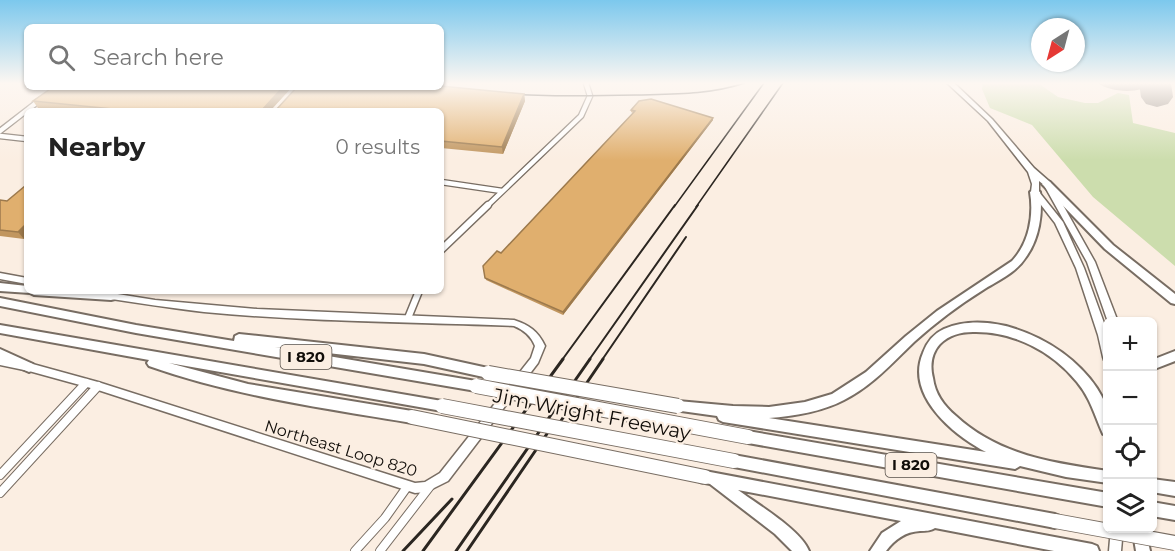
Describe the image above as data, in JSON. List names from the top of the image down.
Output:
{
  "streets": {
    "highway": ["I 820", "Jim Wright Freeway"],
    "street": ["Northeast Loop 820"]
  },
  "north": "bottom left",
  "page": {
    "search": "Search here",
    "heading": ["Nearby", "0 results"],
    "map_buttons": ["+", "−"]
  }
}
